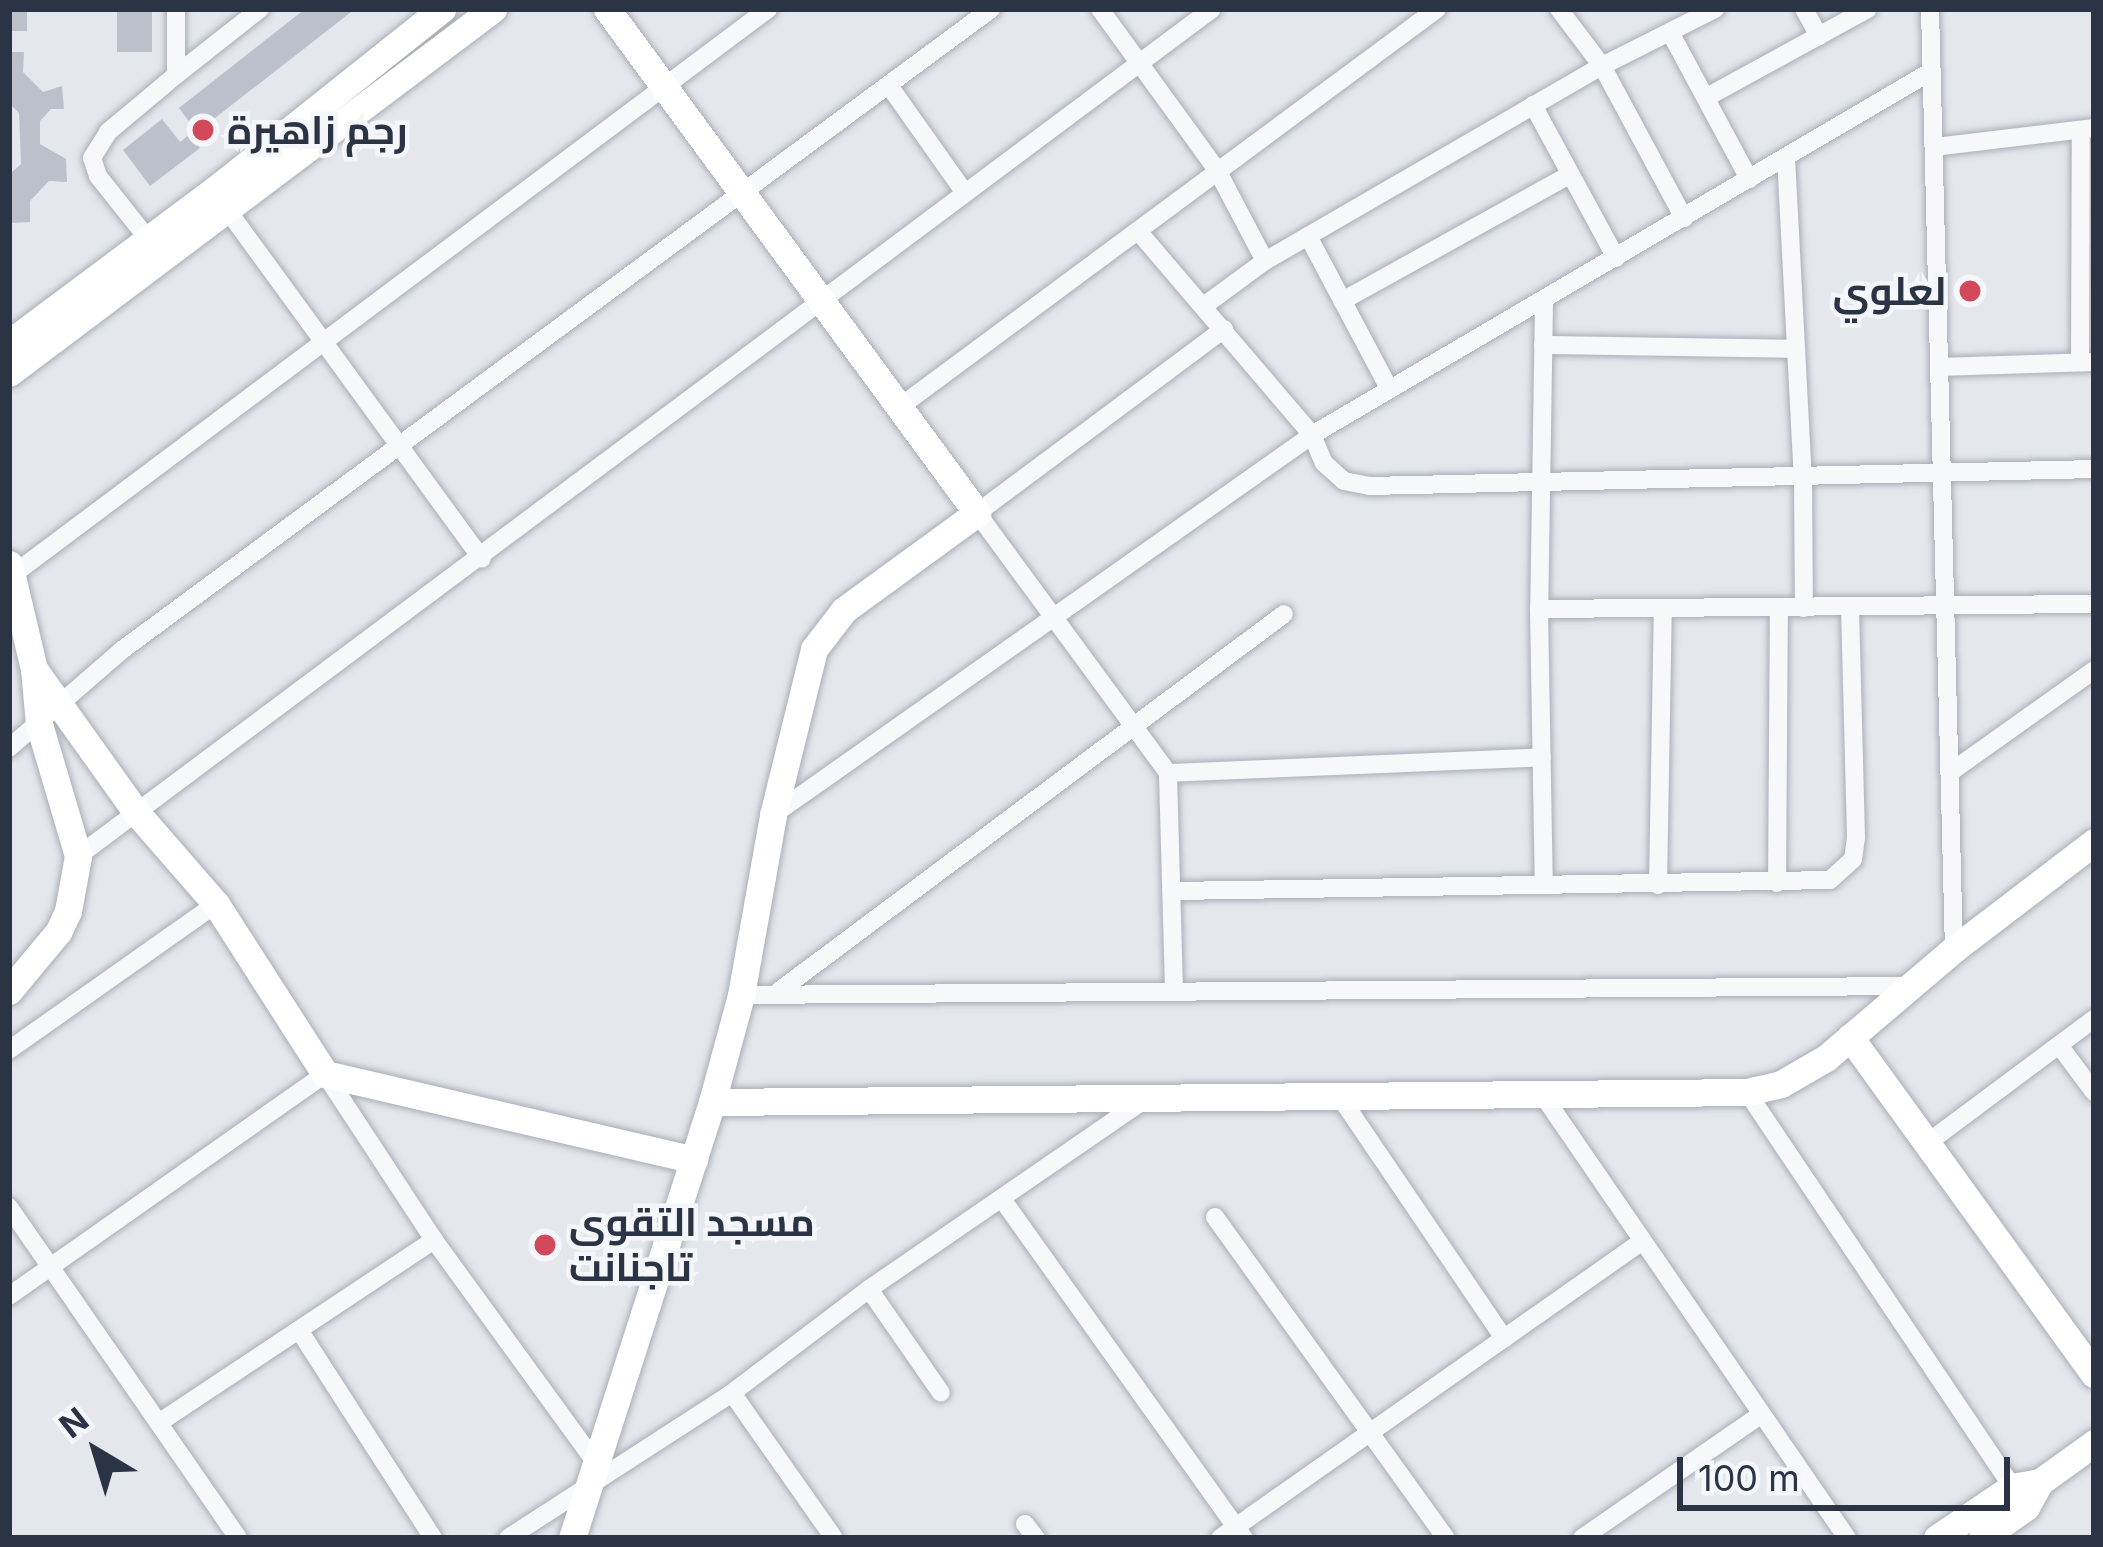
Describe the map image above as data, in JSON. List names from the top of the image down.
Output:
{
  "places": ["رجم زاهيرة", "لعلوي", "مسجد التقوى تاجنانت"],
  "scale_bar": "100 m",
  "north": "top left"
}
